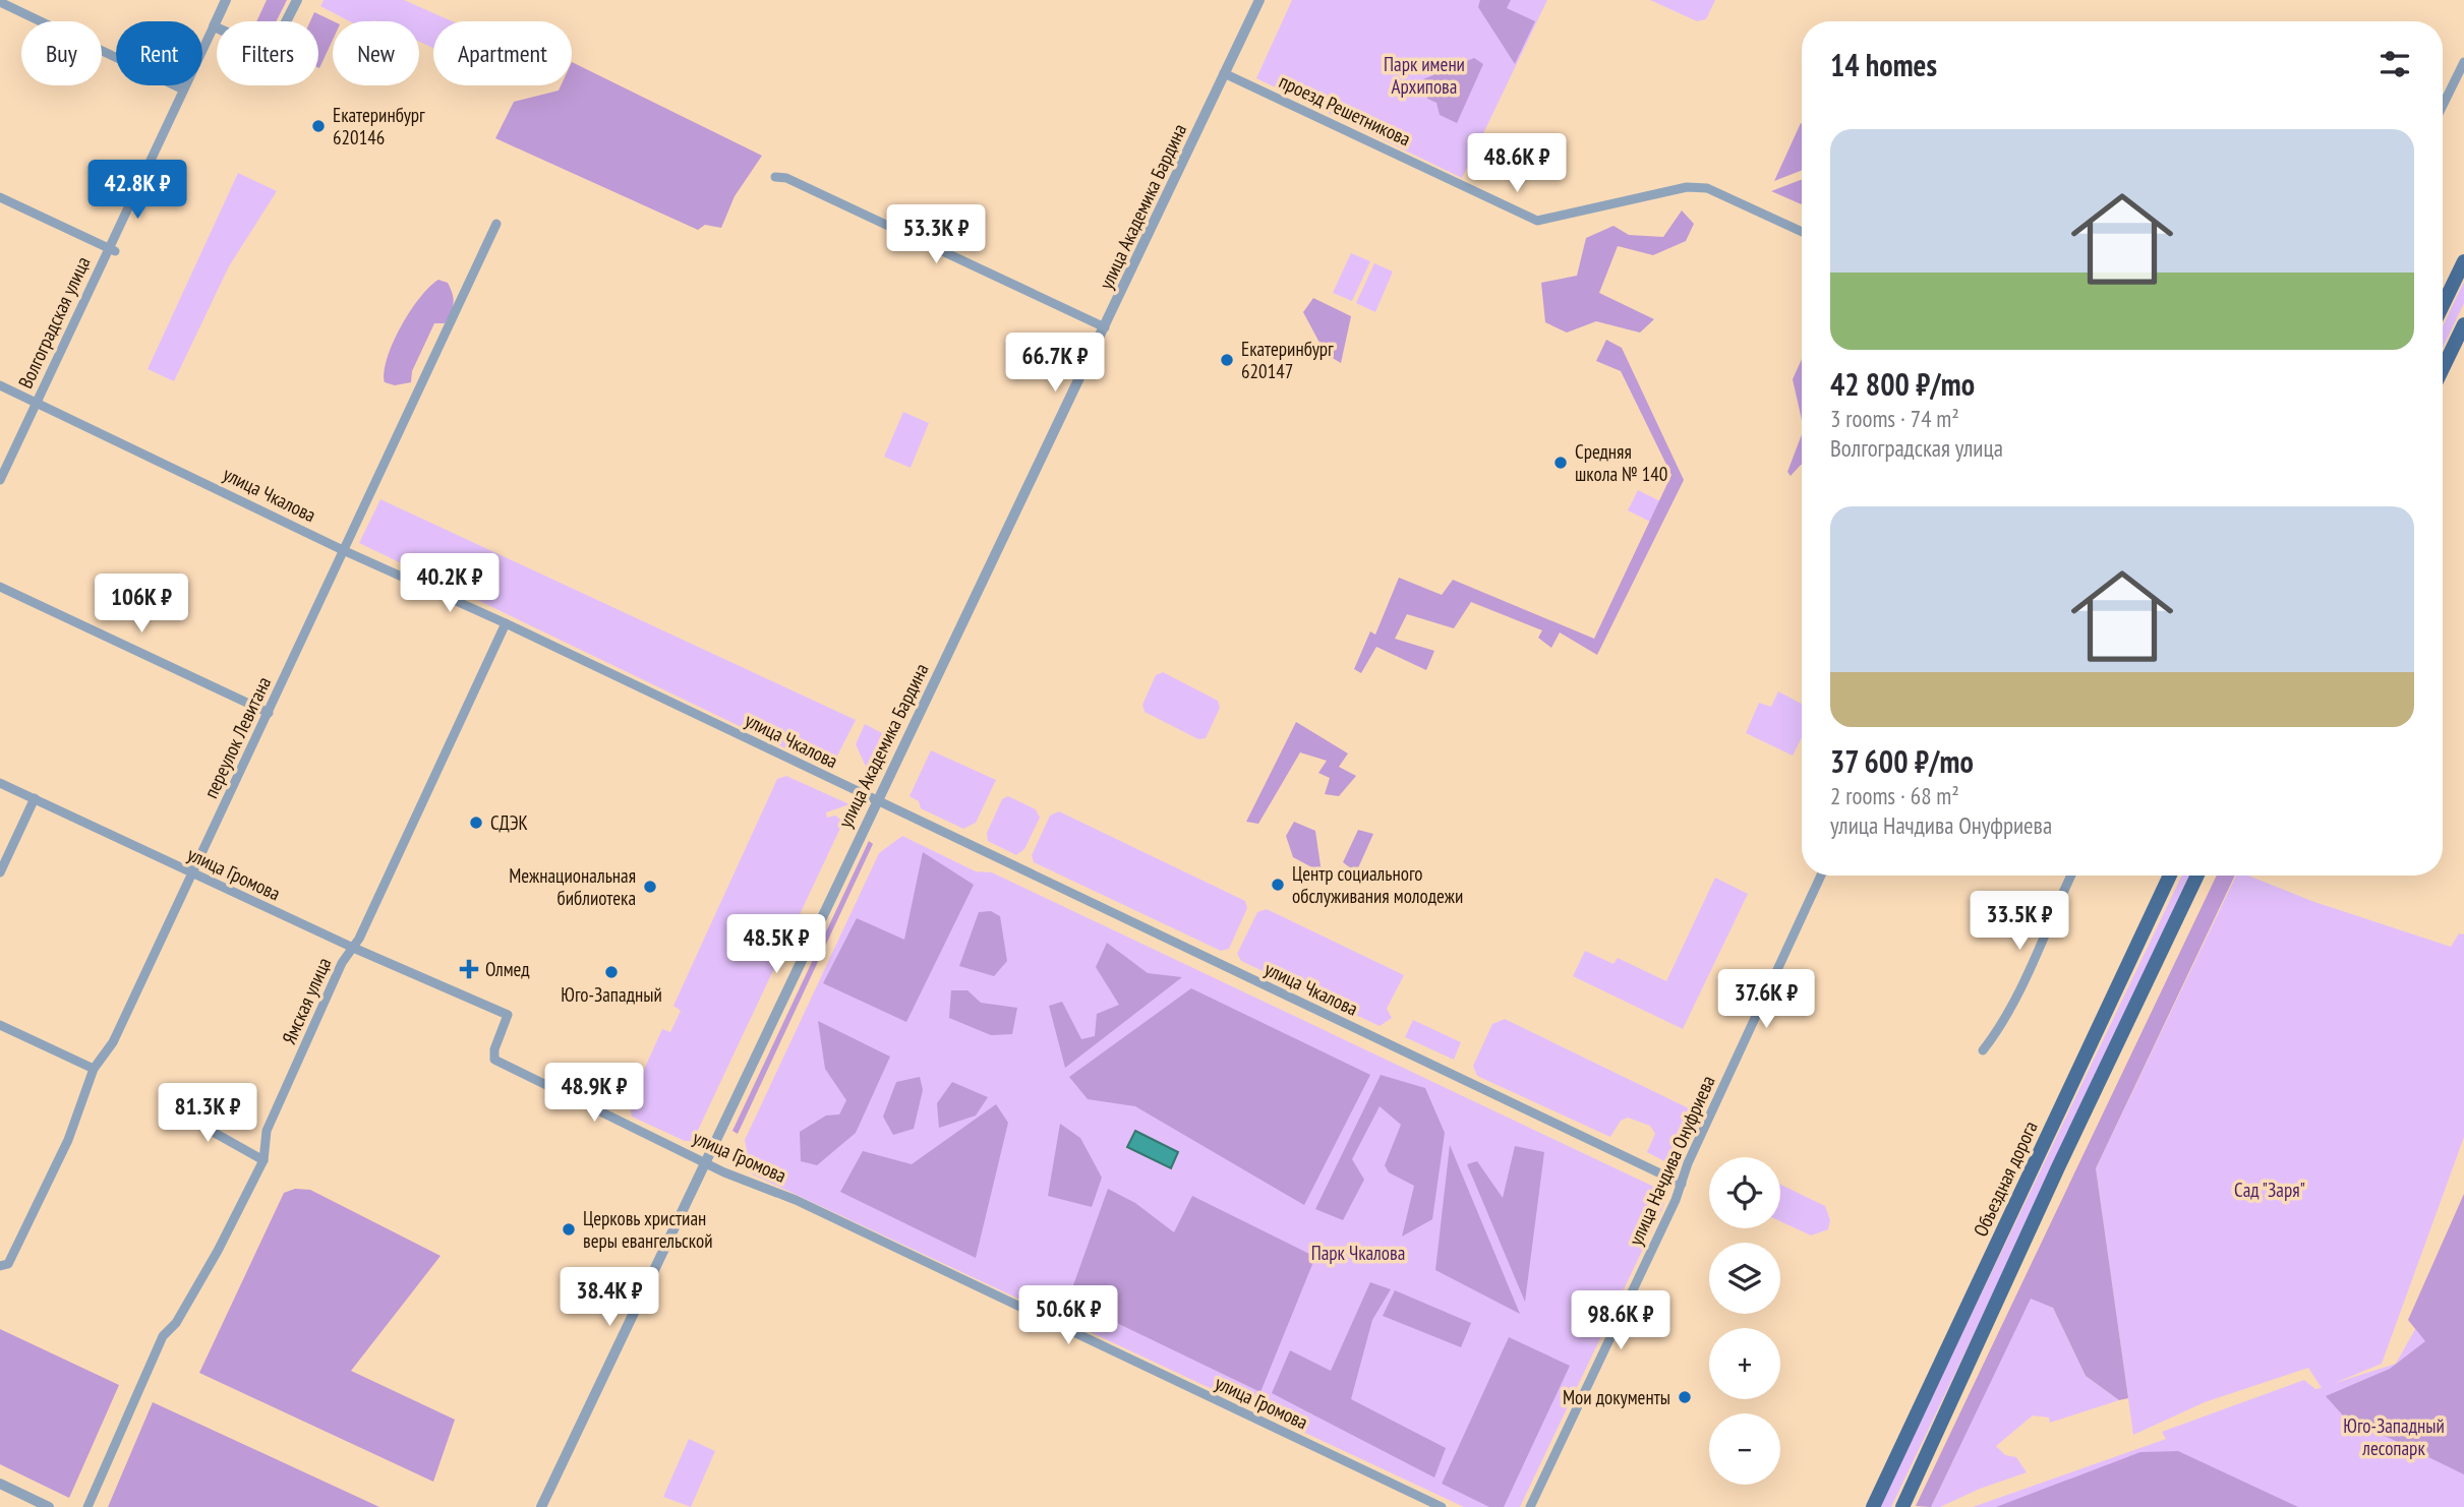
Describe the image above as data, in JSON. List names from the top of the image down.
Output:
{
  "streets": {
    "main road": ["Объездная дорога"],
    "street": [
      "проезд Решетникова",
      "улица Академика Бардина",
      "Волгоградская улица",
      "улица Чкалова",
      "переулок Левитана",
      "улица Громова",
      "Ямская улица",
      "улица Начдива Онуфриева"
    ]
  },
  "crossings": [
    ["проезд Решетникова", "улица Академика Бардина"],
    ["улица Академика Бардина", "улица Чкалова"],
    ["улица Академика Бардина", "улица Громова"],
    ["Волгоградская улица", "улица Чкалова"],
    ["улица Чкалова", "переулок Левитана"],
    ["улица Чкалова", "Ямская улица"],
    ["улица Чкалова", "улица Начдива Онуфриева"],
    ["переулок Левитана", "улица Громова"],
    ["улица Громова", "Ямская улица"]
  ],
  "parks": [
    "Парк имени Архипова",
    "Сад \"Заря\"",
    "Парк Чкалова",
    "Юго-Западный лесопарк"
  ],
  "places": {
    "other": [
      "Екатеринбург 620146",
      "Екатеринбург 620147",
      "Средняя школа № 140",
      "СДЭК",
      "Центр социального обслуживания молодежи",
      "Межнациональная библиотека",
      "Юго-Западный",
      "Церковь христиан веры евангельской",
      "Мои документы"
    ],
    "health": ["Олмед"]
  },
  "page": {
    "chip": [
      "Buy",
      "Rent",
      "Filters",
      "New",
      "Apartment"
    ],
    "heading": "14 homes",
    "list": [
      {
        "name": "42 800 ₽/mo",
        "note": "3 rooms · 74 m² · Волгоградская улица"
      },
      {
        "name": "37 600 ₽/mo",
        "note": "2 rooms · 68 m² · улица Начдива Онуфриева"
      }
    ],
    "price": [
      "48.6K ₽",
      "42.8K ₽",
      "53.3K ₽",
      "66.7K ₽",
      "40.2K ₽",
      "106K ₽",
      "33.5K ₽",
      "48.5K ₽",
      "37.6K ₽",
      "48.9K ₽",
      "81.3K ₽",
      "38.4K ₽",
      "50.6K ₽",
      "98.6K ₽"
    ],
    "map_buttons": ["+", "−"]
  }
}
